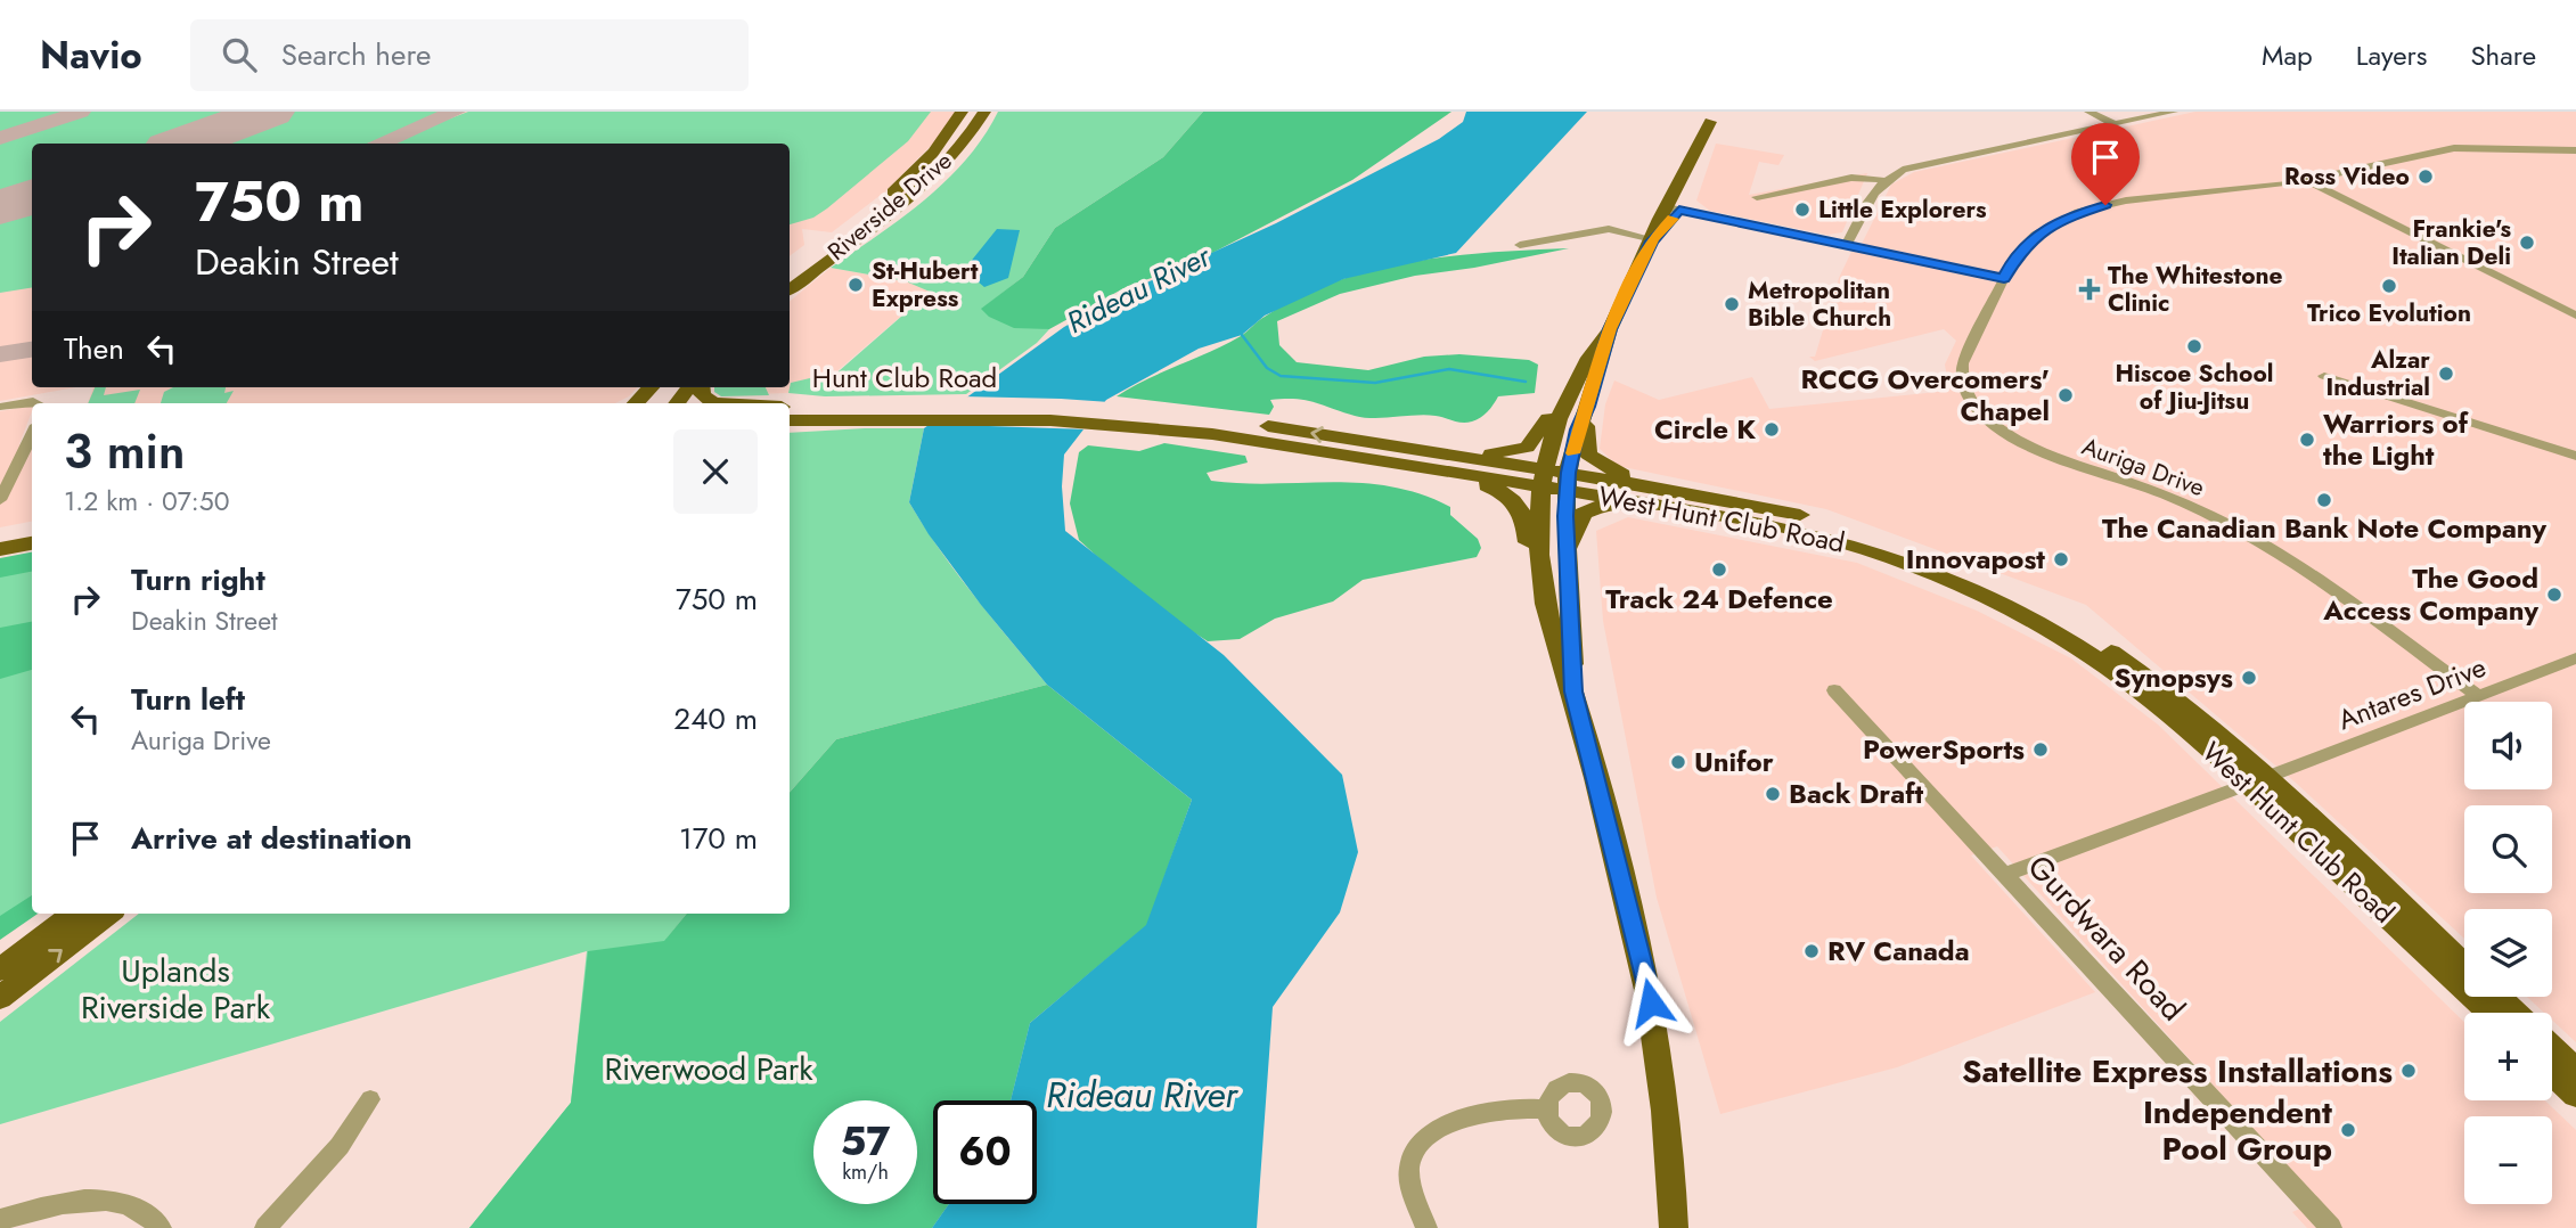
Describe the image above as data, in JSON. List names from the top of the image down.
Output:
{
  "streets": {
    "main road": ["Riverside Drive", "Hunt Club Road", "West Hunt Club Road"],
    "street": ["Auriga Drive", "Antares Drive", "Gurdwara Road"]
  },
  "crossings": [
    ["Hunt Club Road", "West Hunt Club Road"],
    ["Auriga Drive", "Antares Drive"],
    ["West Hunt Club Road", "Antares Drive"],
    ["Antares Drive", "Gurdwara Road"]
  ],
  "water": ["Rideau River"],
  "parks": ["Uplands Riverside Park", "Riverwood Park"],
  "places": {
    "other": [
      "Ross Video",
      "Little Explorers",
      "Frankie's Italian Deli",
      "St-Hubert Express",
      "Trico Evolution",
      "Metropolitan Bible Church",
      "Hiscoe School of Jiu-Jitsu",
      "Alzar Industrial",
      "RCCG Overcomers' Chapel",
      "Circle K",
      "Warriors of the Light",
      "The Canadian Bank Note Company",
      "Innovapost",
      "Track 24 Defence",
      "The Good Access Company",
      "Synopsys",
      "PowerSports",
      "Unifor",
      "Back Draft",
      "RV Canada",
      "Satellite Express Installations",
      "Independent Pool Group"
    ],
    "health": ["The Whitestone Clinic"]
  },
  "page": {
    "header": "Navio",
    "search": "Search here",
    "nav": ["Map", "Layers", "Share"],
    "turn": ["750 m", "Deakin Street"],
    "then": "Then",
    "heading": ["3 min", "1.2 km · 07:50"],
    "list": [
      {
        "name": "Turn right",
        "note": "Deakin Street",
        "value": "750 m"
      },
      {
        "name": "Turn left",
        "note": "Auriga Drive",
        "value": "240 m"
      },
      {
        "name": "Arrive at destination",
        "value": "170 m"
      }
    ],
    "map_buttons": ["+", "−"],
    "speed": "57 km/h",
    "limit": "60"
  }
}
